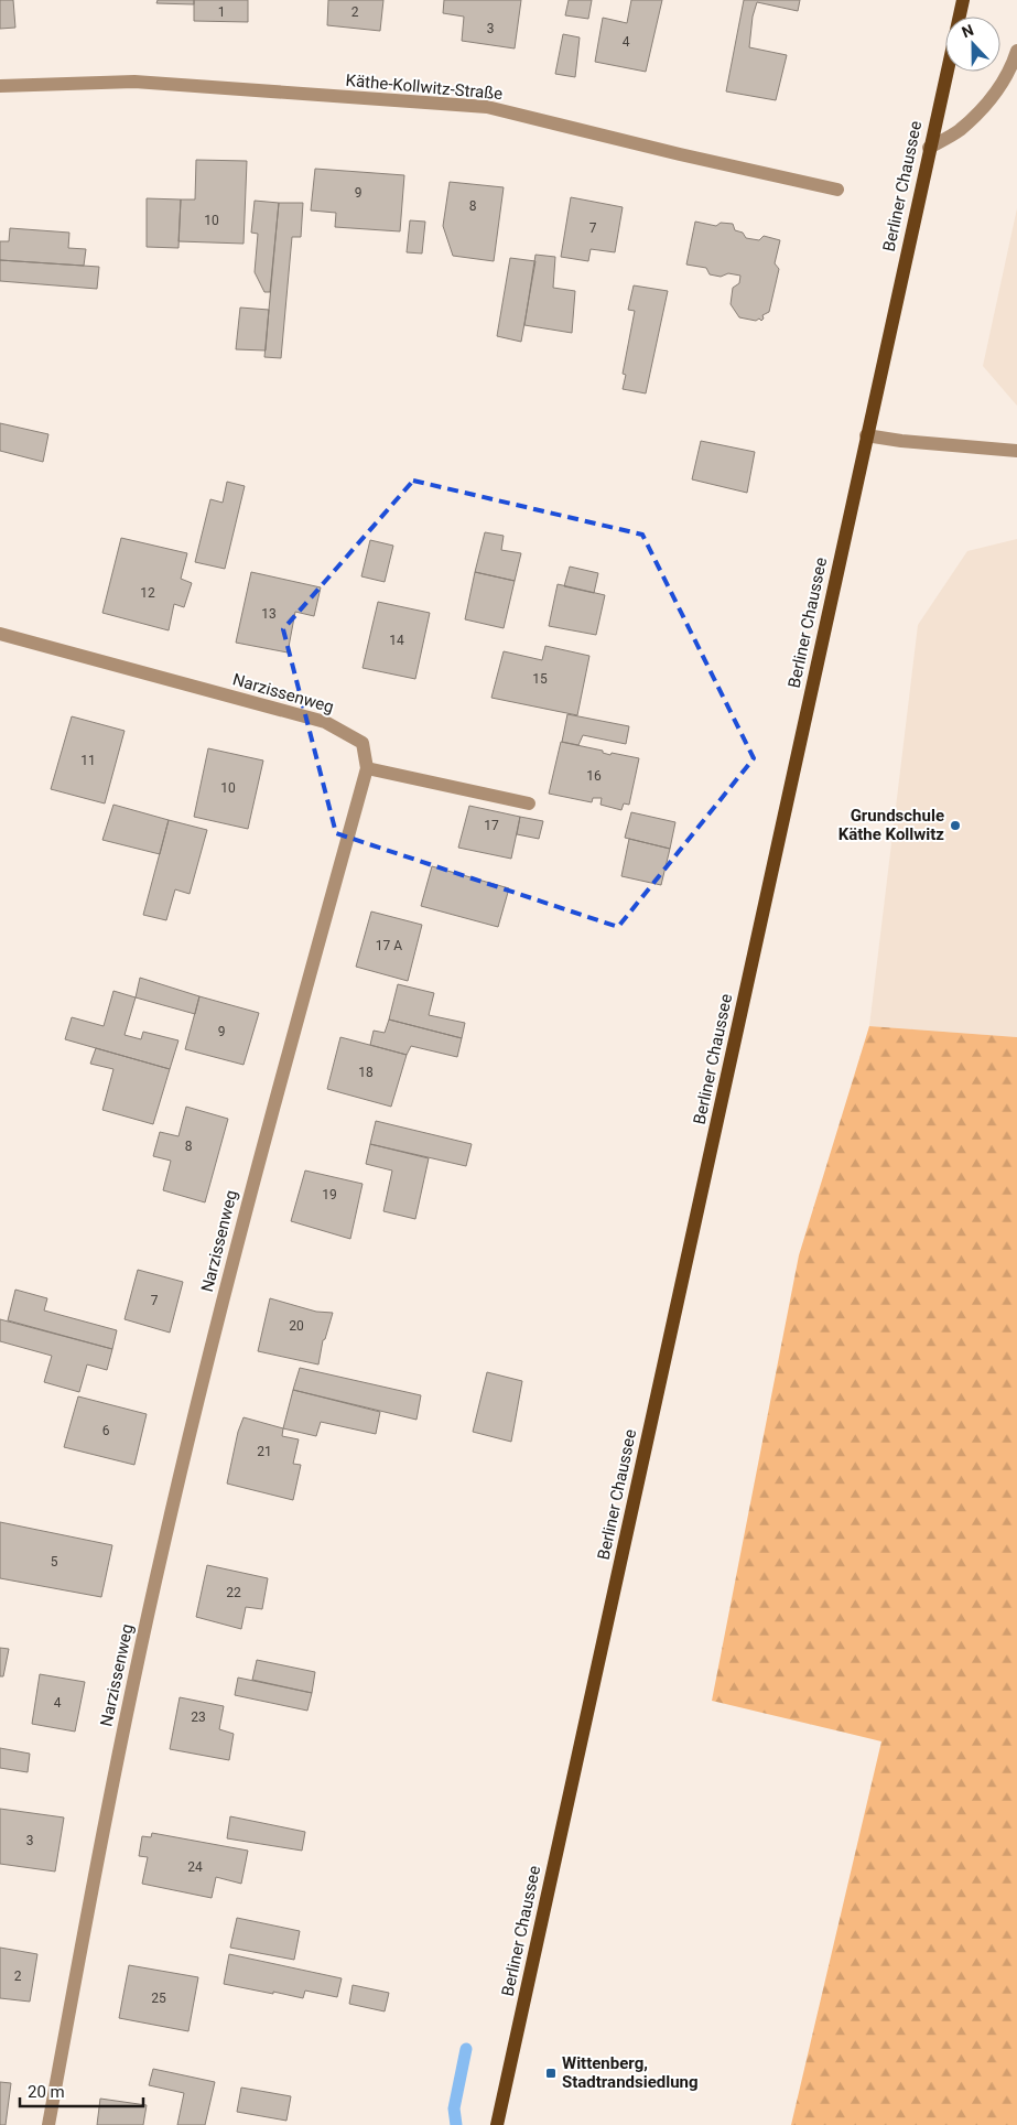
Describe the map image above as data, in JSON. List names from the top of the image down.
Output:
{
  "streets": {
    "main road": ["Berliner Chaussee"],
    "street": ["Käthe-Kollwitz-Straße", "Narzissenweg"]
  },
  "places": {
    "other": ["Grundschule Käthe Kollwitz"],
    "transit": ["Wittenberg, Stadtrandsiedlung"]
  },
  "house_numbers": [
    "1",
    "2",
    "3",
    "4",
    "9",
    "8",
    "10",
    "7",
    "12",
    "13",
    "14",
    "15",
    "11",
    "16",
    "10",
    "17",
    "17 A",
    "9",
    "18",
    "8",
    "19",
    "7",
    "20",
    "6",
    "21",
    "5",
    "22",
    "4",
    "23",
    "3",
    "24",
    "2",
    "25"
  ],
  "scale_bar": "20 m",
  "north": "top"
}
